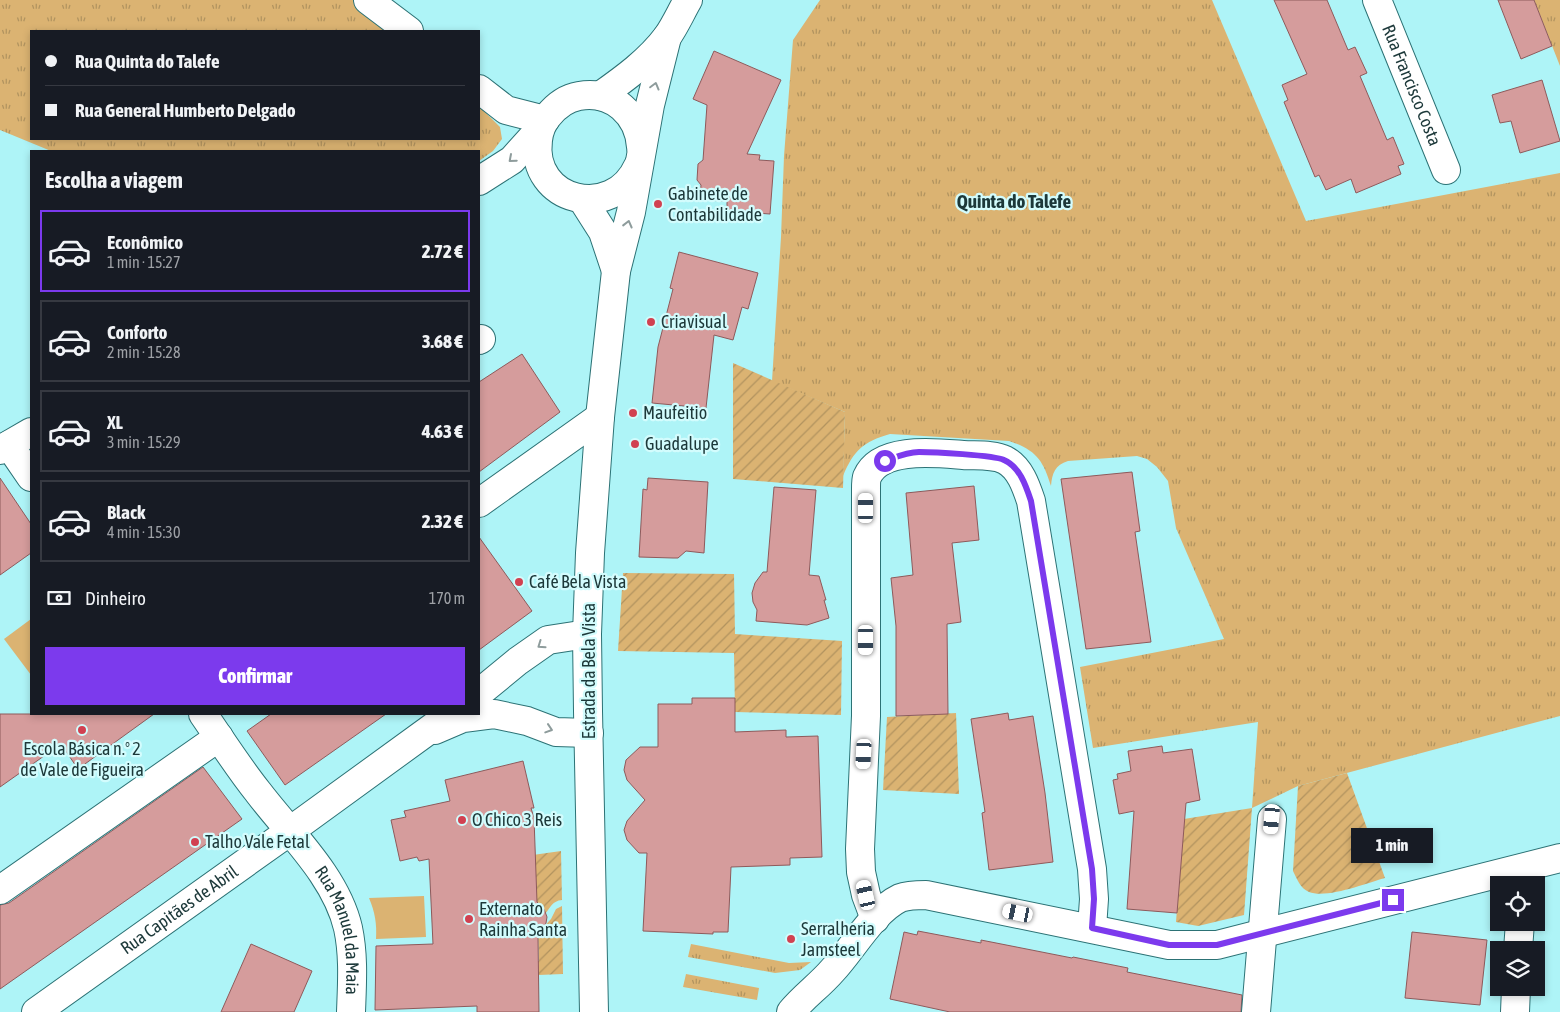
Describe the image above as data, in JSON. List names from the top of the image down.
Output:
{
  "streets": {
    "street": [
      "Rua Francisco Costa",
      "Estrada da Bela Vista",
      "Rua Capitães de Abril",
      "Rua Manuel da Maia"
    ]
  },
  "crossings": [
    ["Estrada da Bela Vista", "Rua Capitães de Abril"],
    ["Rua Capitães de Abril", "Rua Manuel da Maia"]
  ],
  "districts": ["Quinta do Talefe"],
  "places": [
    "Gabinete de Contabilidade",
    "Criavisual",
    "Maufeitio",
    "Guadalupe",
    "Café Bela Vista",
    "Escola Básica n.º 2 de Vale de Figueira",
    "O Chico 3 Reis",
    "Talho Vale Fetal",
    "Externato Rainha Santa",
    "Serralheria Jamsteel"
  ],
  "page": {
    "banner": ["Rua Quinta do Talefe", "Rua General Humberto Delgado"],
    "heading": "Escolha a viagem",
    "list": [
      {
        "name": "Econômico",
        "note": "1 min · 15:27",
        "value": "2.72 €"
      },
      {
        "name": "Conforto",
        "note": "2 min · 15:28",
        "value": "3.68 €"
      },
      {
        "name": "XL",
        "note": "3 min · 15:29",
        "value": "4.63 €"
      },
      {
        "name": "Black",
        "note": "4 min · 15:30",
        "value": "2.32 €"
      }
    ],
    "pay": ["Dinheiro", "170 m"],
    "buttons": "Confirmar",
    "bubble": "1 min"
  }
}
